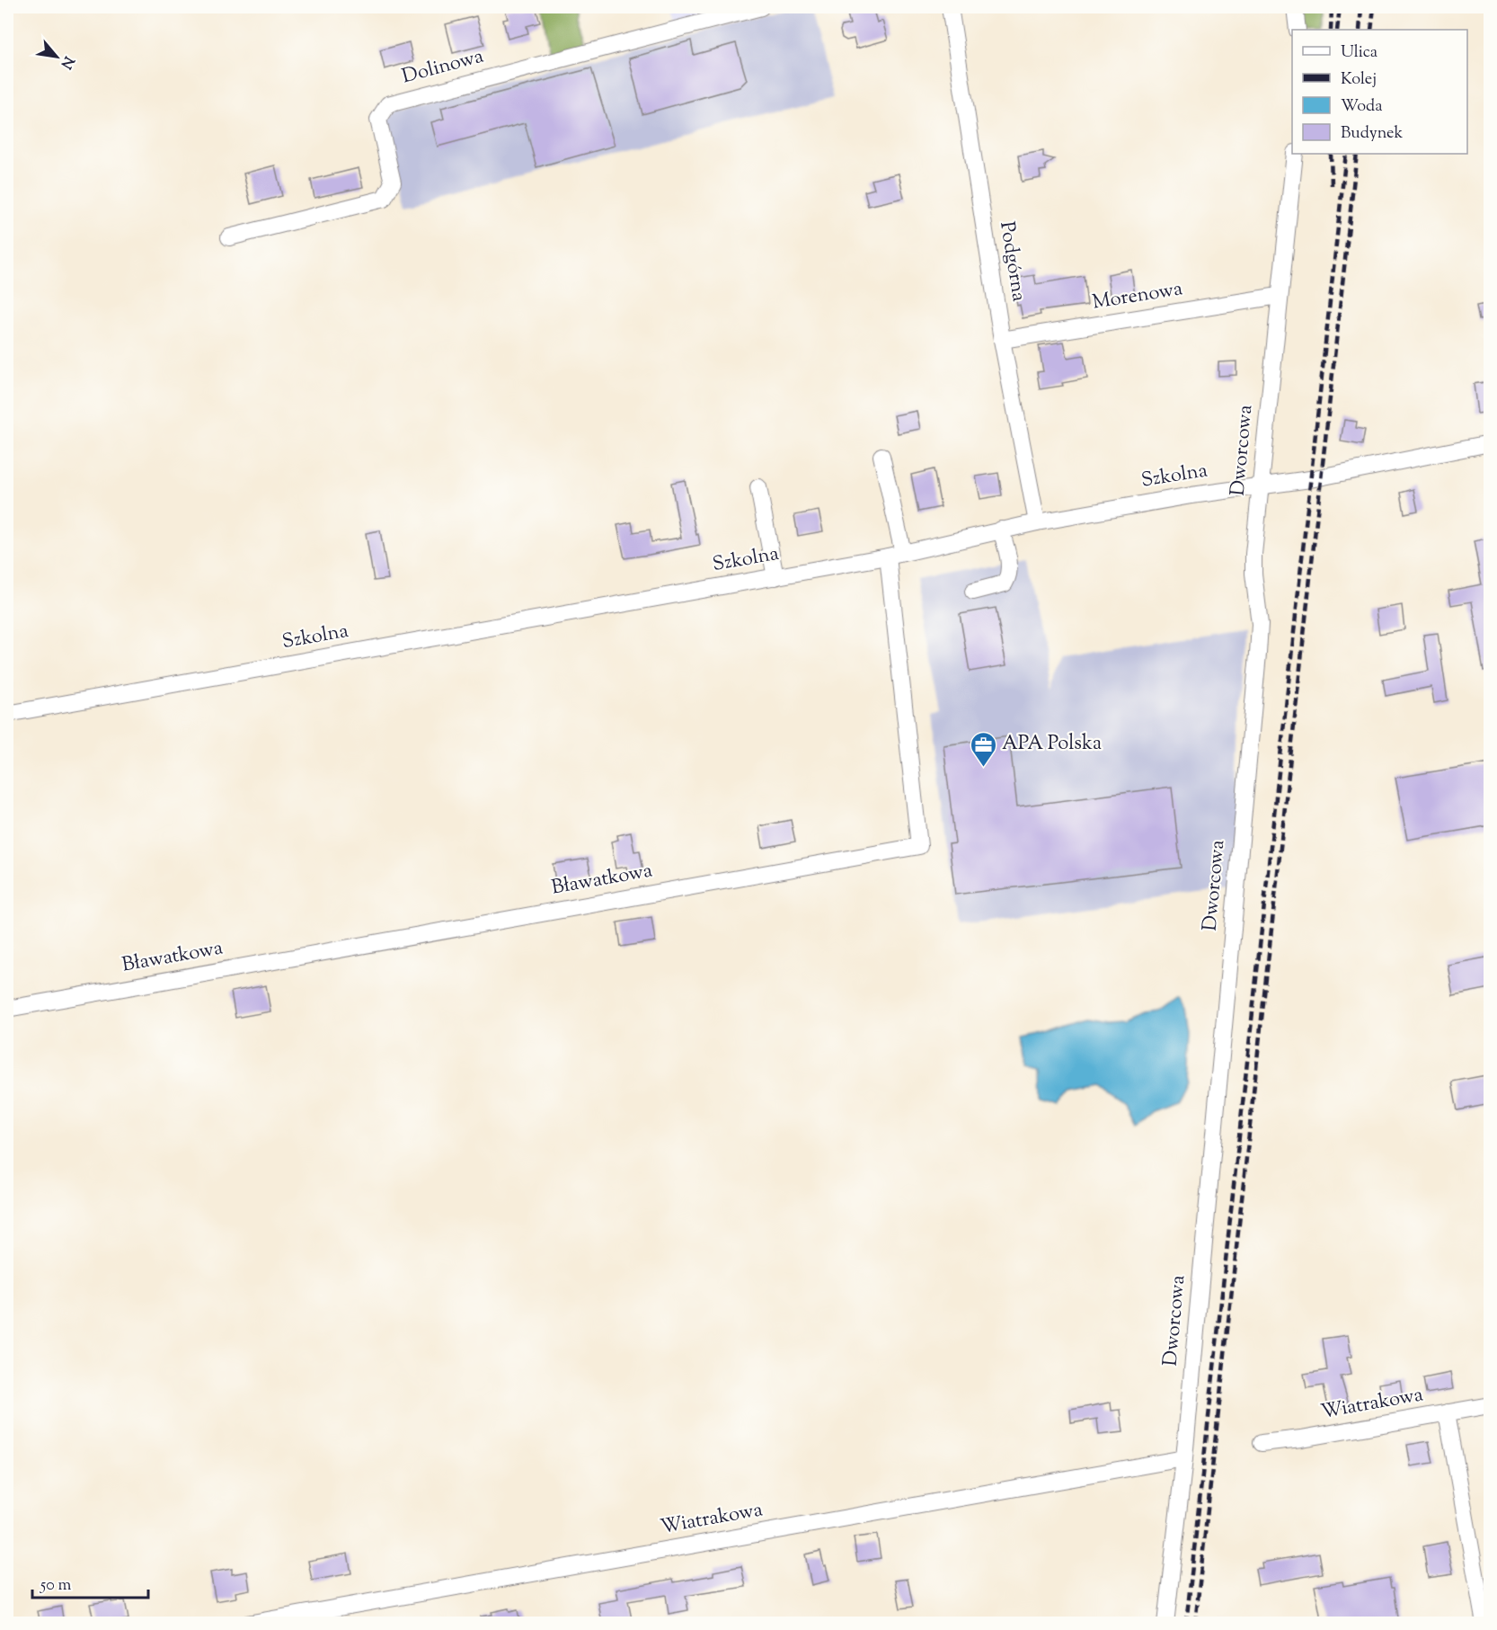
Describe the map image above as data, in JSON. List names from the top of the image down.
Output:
{
  "streets": {
    "street": [
      "Dolinowa",
      "Podgórna",
      "Morenowa",
      "Dworcowa",
      "Szkolna",
      "Bławatkowa",
      "Wiatrakowa"
    ]
  },
  "crossings": [
    ["Podgórna", "Morenowa"],
    ["Podgórna", "Szkolna"],
    ["Morenowa", "Dworcowa"],
    ["Dworcowa", "Szkolna"],
    ["Dworcowa", "Wiatrakowa"],
    ["Szkolna", "Bławatkowa"]
  ],
  "places": {
    "office": ["APA Polska"]
  },
  "legend": [
    "Ulica",
    "Kolej",
    "Woda",
    "Budynek"
  ],
  "scale_bar": "50 m",
  "north": "bottom right"
}
